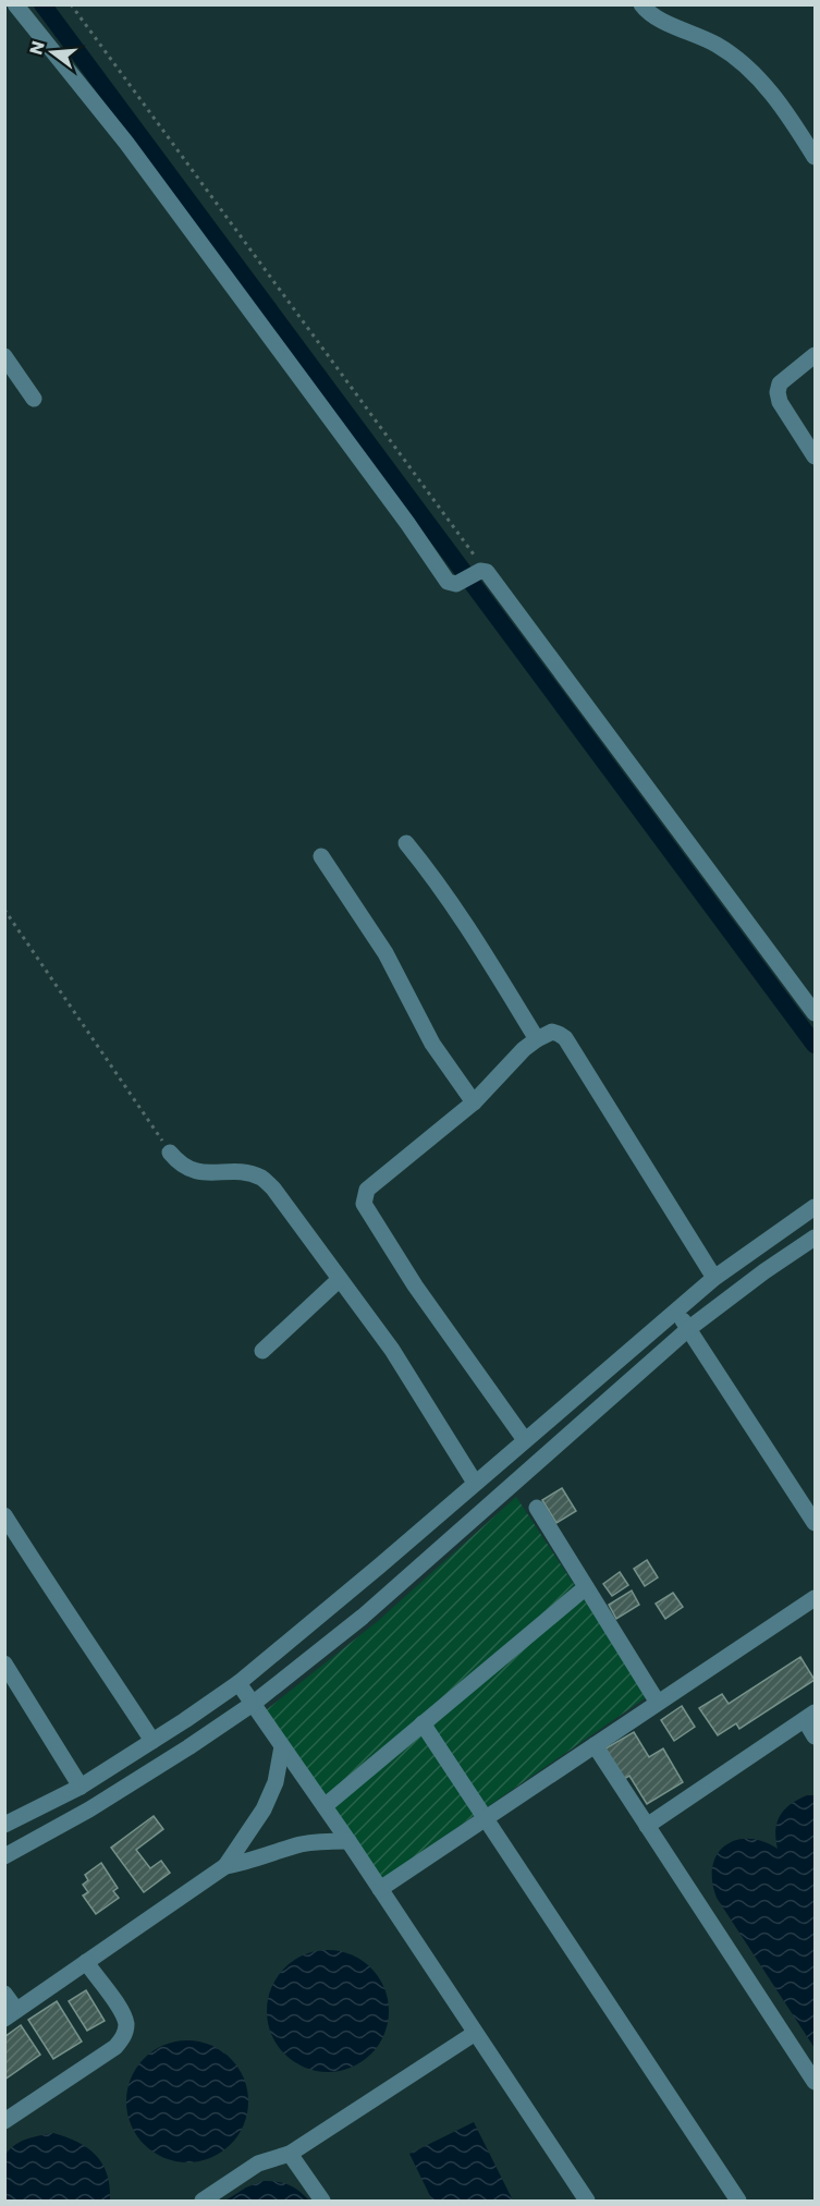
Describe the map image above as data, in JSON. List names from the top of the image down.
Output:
{
  "north": "left"
}
